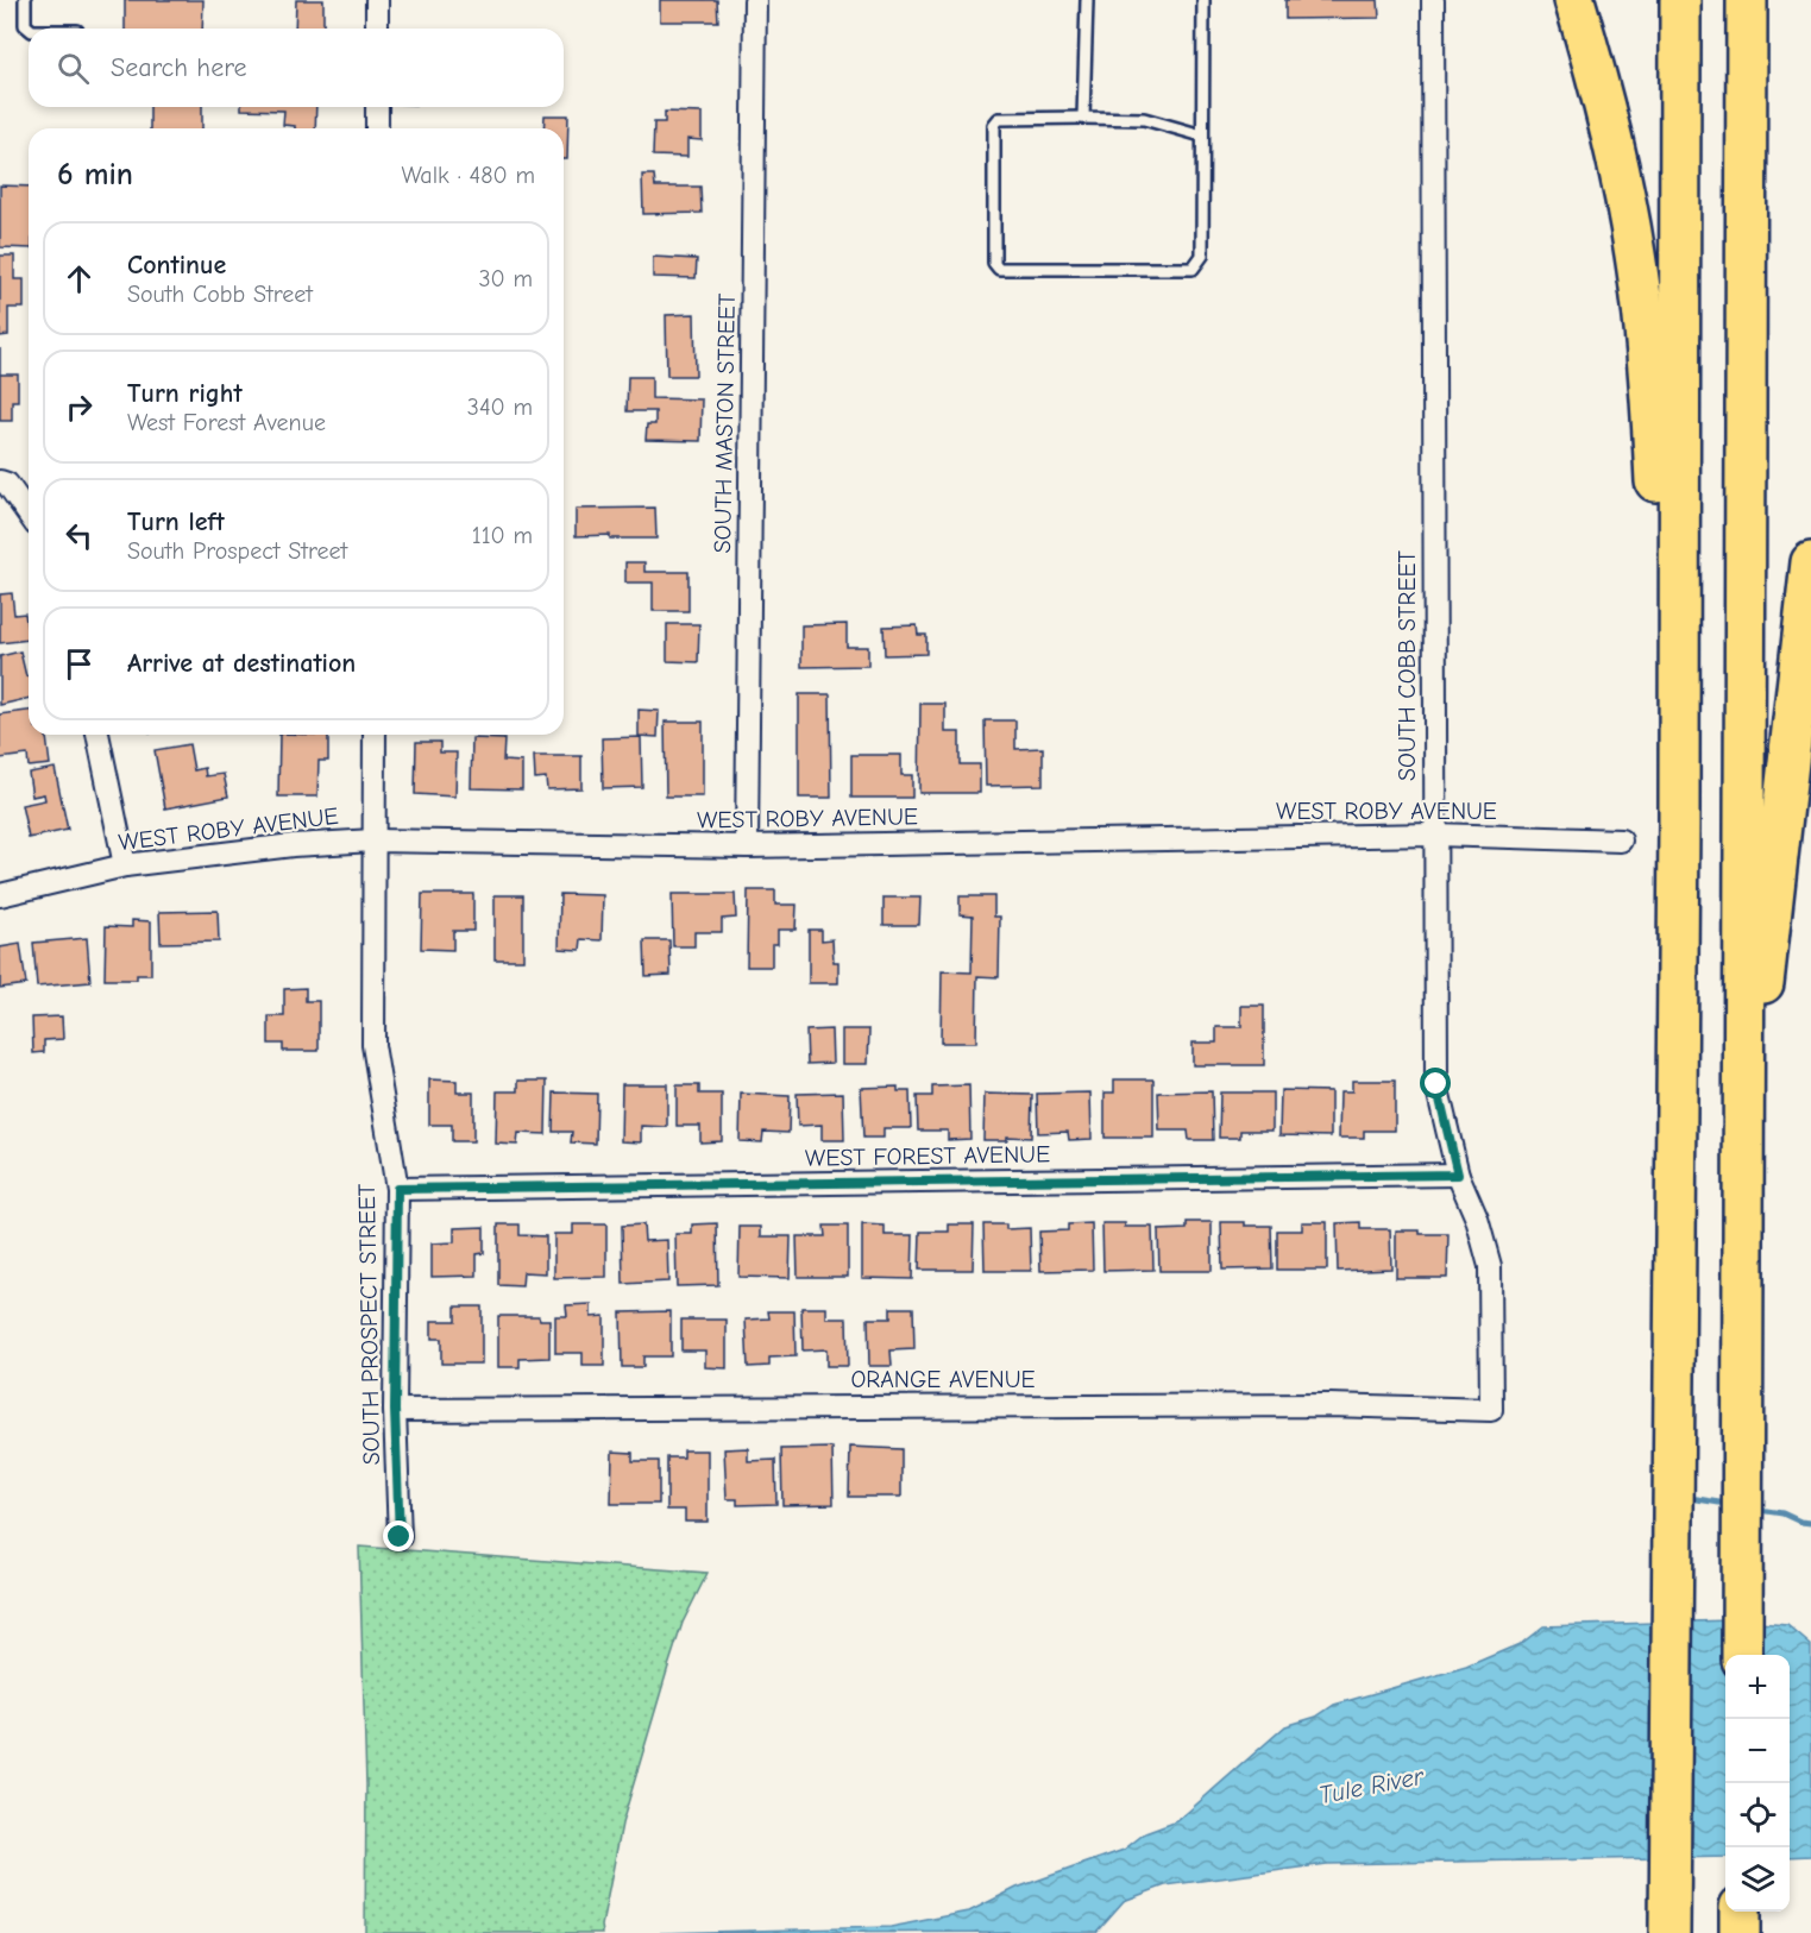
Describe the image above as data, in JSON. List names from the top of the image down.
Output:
{
  "streets": {
    "street": [
      "SOUTH MASTON STREET",
      "SOUTH COBB STREET",
      "WEST ROBY AVENUE",
      "WEST FOREST AVENUE",
      "SOUTH PROSPECT STREET",
      "ORANGE AVENUE"
    ]
  },
  "crossings": [
    ["SOUTH MASTON STREET", "WEST ROBY AVENUE"],
    ["SOUTH COBB STREET", "WEST ROBY AVENUE"],
    ["SOUTH COBB STREET", "WEST FOREST AVENUE"],
    ["SOUTH COBB STREET", "ORANGE AVENUE"],
    ["WEST ROBY AVENUE", "SOUTH PROSPECT STREET"],
    ["WEST FOREST AVENUE", "SOUTH PROSPECT STREET"],
    ["SOUTH PROSPECT STREET", "ORANGE AVENUE"]
  ],
  "water": ["Tule River"],
  "page": {
    "search": "Search here",
    "heading": ["6 min", "Walk · 480 m"],
    "list": [
      ["Continue", "South Cobb Street", "30 m"],
      ["Turn right", "West Forest Avenue", "340 m"],
      ["Turn left", "South Prospect Street", "110 m"],
      "Arrive at destination"
    ],
    "map_buttons": ["+", "−"]
  }
}
